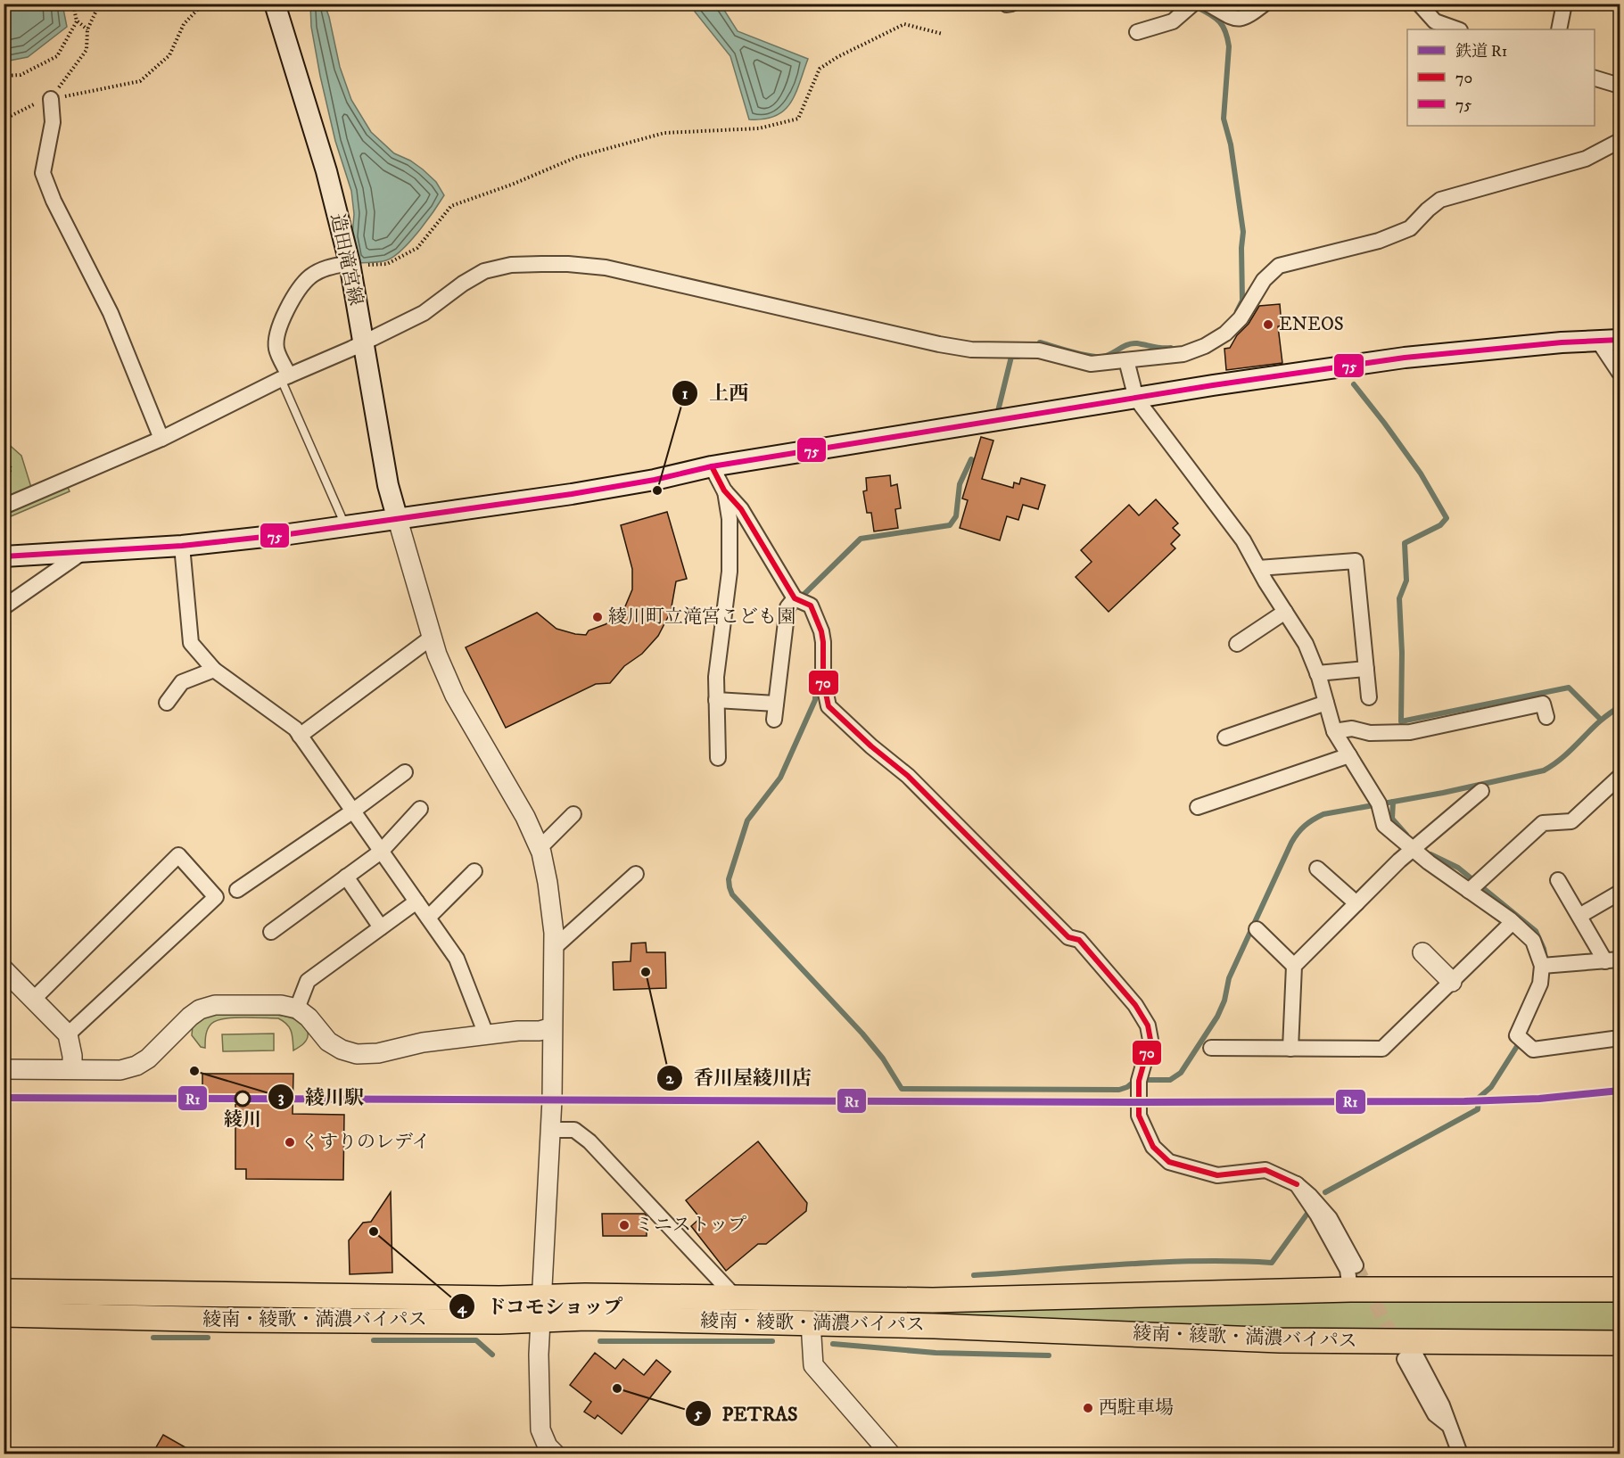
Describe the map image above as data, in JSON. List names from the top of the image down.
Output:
{
  "streets": {
    "highway": ["綾南・綾歌・満濃バイパス"],
    "main road": ["造田滝宮線"]
  },
  "places": [
    "ENEOS",
    "上西",
    "綾川町立滝宮こども園",
    "香川屋綾川店",
    "綾川駅",
    "綾川",
    "くすりのレデイ",
    "ミニストップ",
    "ドコモショップ",
    "PETRAS",
    "西駐車場"
  ],
  "lines": ["transit line 75", "transit line 70", "rail line R1"],
  "legend": ["鉄道 R1", "70", "75"]
}
